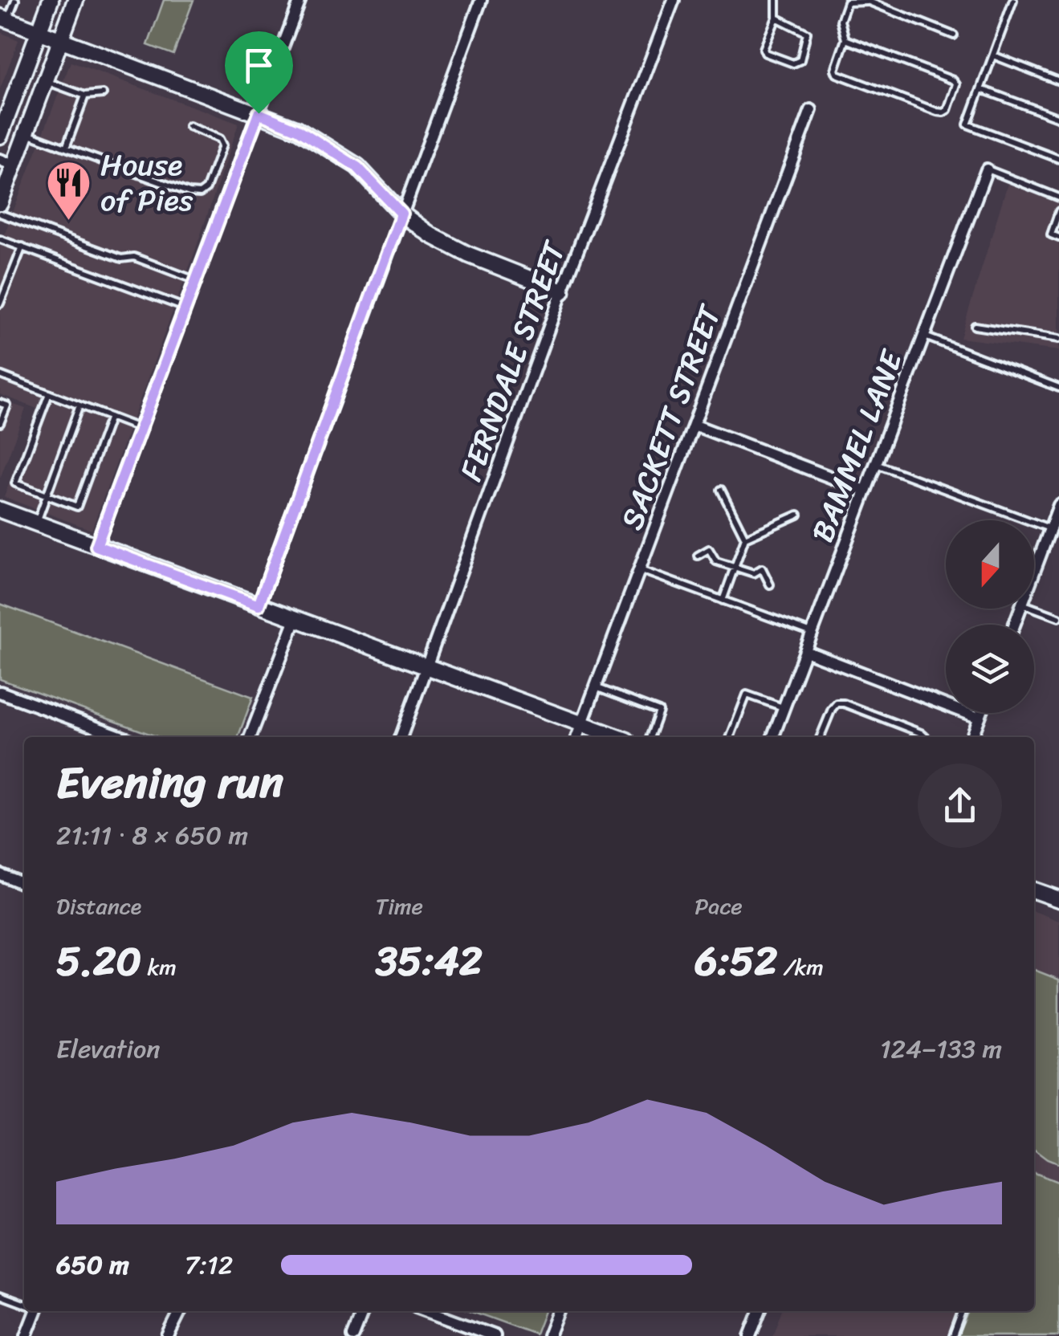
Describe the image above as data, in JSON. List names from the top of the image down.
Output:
{
  "streets": {
    "street": ["FERNDALE STREET", "SACKETT STREET", "BAMMEL LANE"]
  },
  "places": {
    "restaurant": ["House of Pies"]
  },
  "north": "bottom",
  "page": {
    "heading": ["Evening run", "21:11 · 8 × 650 m"],
    "stats": [
      ["Distance", "5.20 km"],
      ["Time", "35:42"],
      ["Pace", "6:52 /km"]
    ],
    "chart": ["Elevation", "124–133 m"],
    "list": [
      {
        "name": "650 m",
        "note": "7:12"
      }
    ]
  }
}
